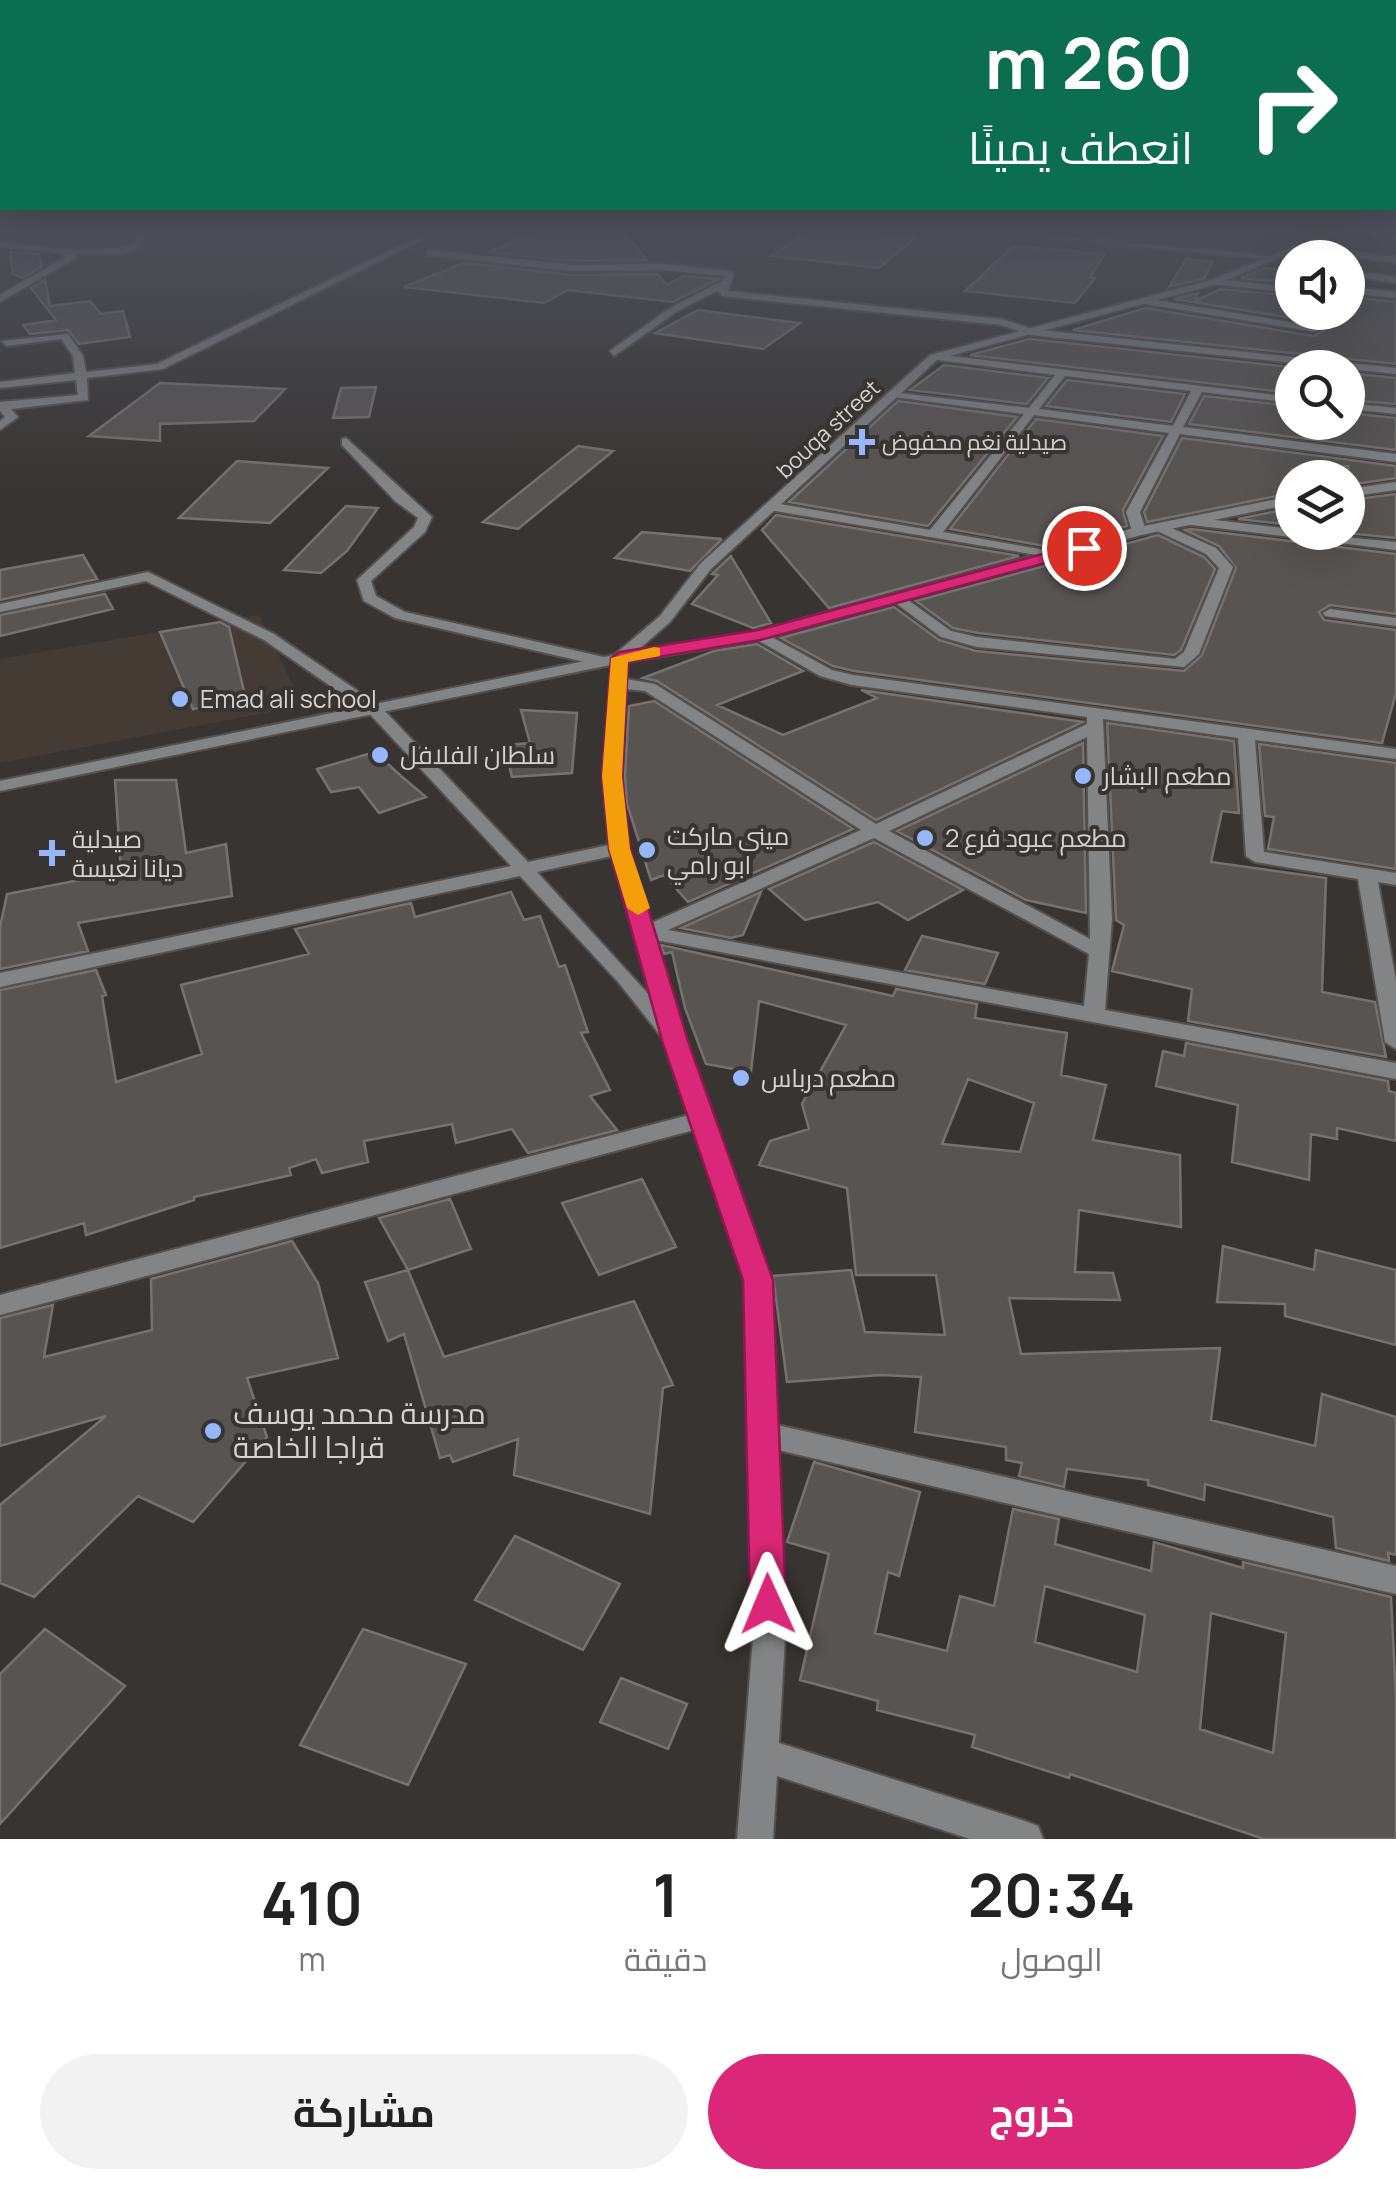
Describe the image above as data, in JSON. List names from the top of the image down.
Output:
{
  "streets": {
    "street": ["bouqa street"]
  },
  "places": {
    "health": ["صيدلية نغم محفوض", "صيدلية ديانا نعيسة"],
    "other": [
      "Emad ali school",
      "سلطان الفلافل",
      "مطعم البشار",
      "مطعم عبود فرع 2",
      "ميني ماركت ابو رامي",
      "مطعم درباس",
      "مدرسة محمد يوسف قراجا الخاصة"
    ]
  },
  "page": {
    "turn": ["260 m", "انعطف يمينًا"],
    "eta": [
      "20:34",
      "الوصول",
      "1",
      "دقيقة",
      "410",
      "m"
    ],
    "buttons": ["خروج", "مشاركة"]
  }
}
